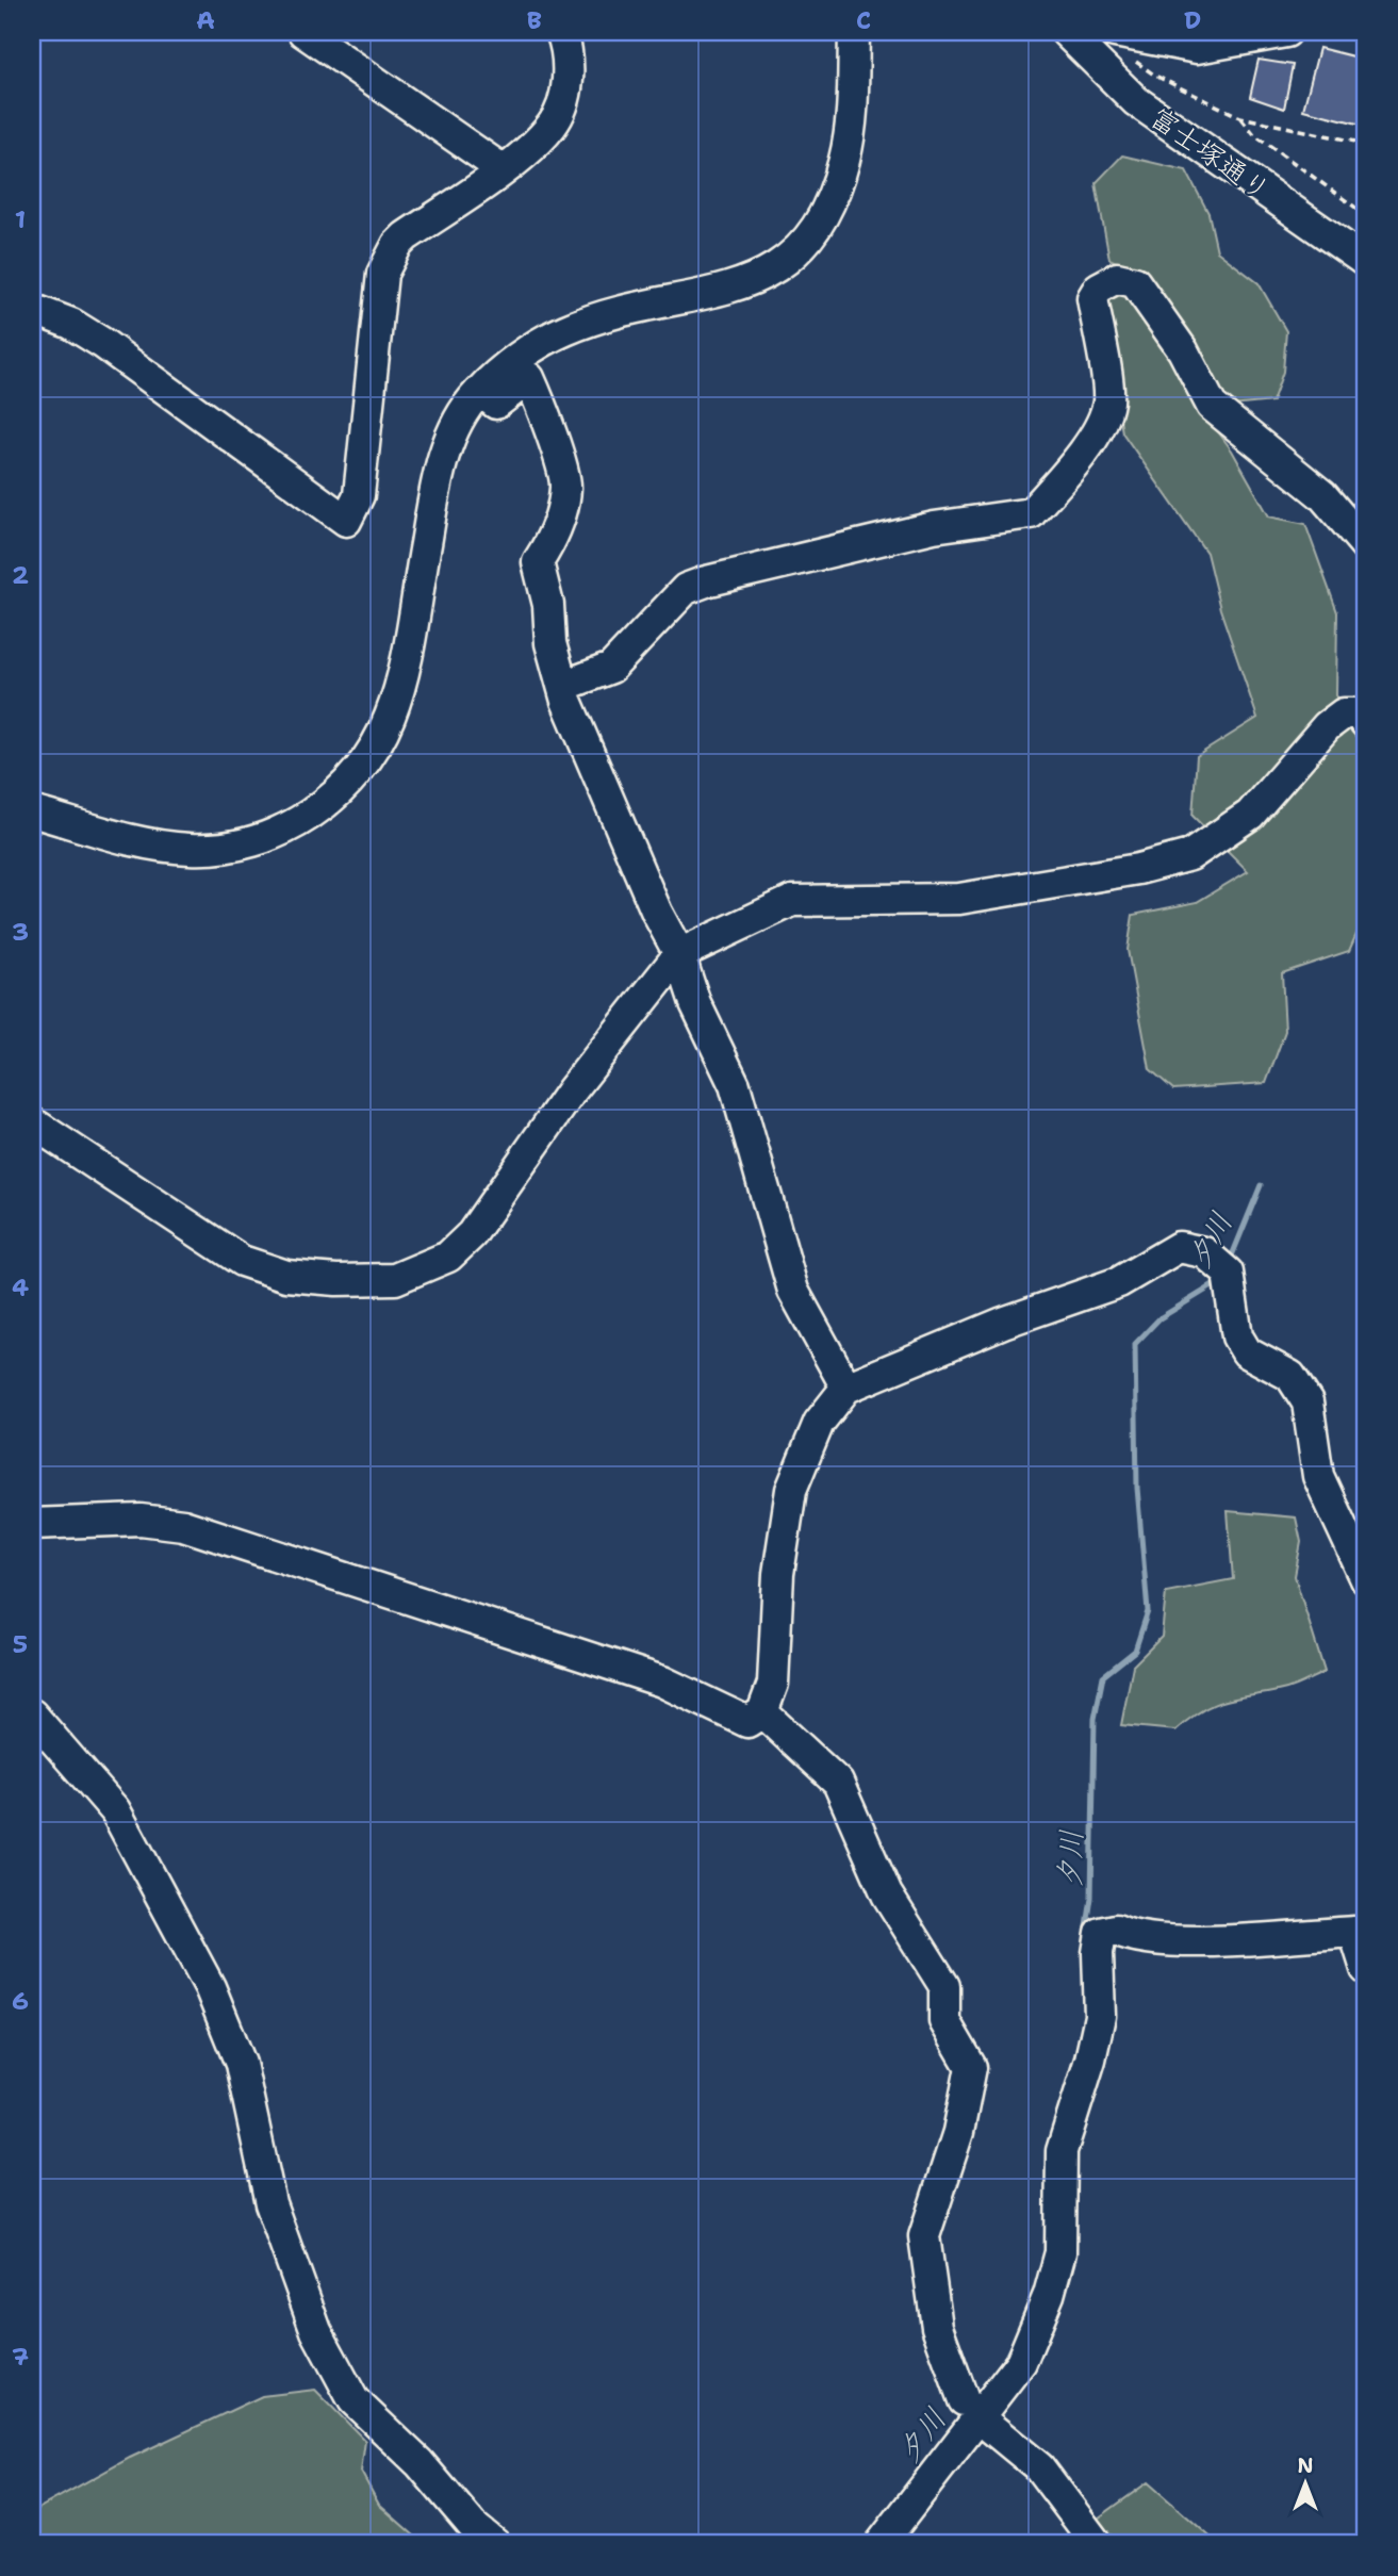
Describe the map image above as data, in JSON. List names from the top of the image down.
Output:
{
  "streets": {
    "street": ["富士塚通り"]
  },
  "water": ["夕川"],
  "north": "top",
  "grid": {
    "columns": [
      "A",
      "B",
      "C",
      "D"
    ],
    "rows": [
      "1",
      "2",
      "3",
      "4",
      "5",
      "6",
      "7"
    ]
  }
}
